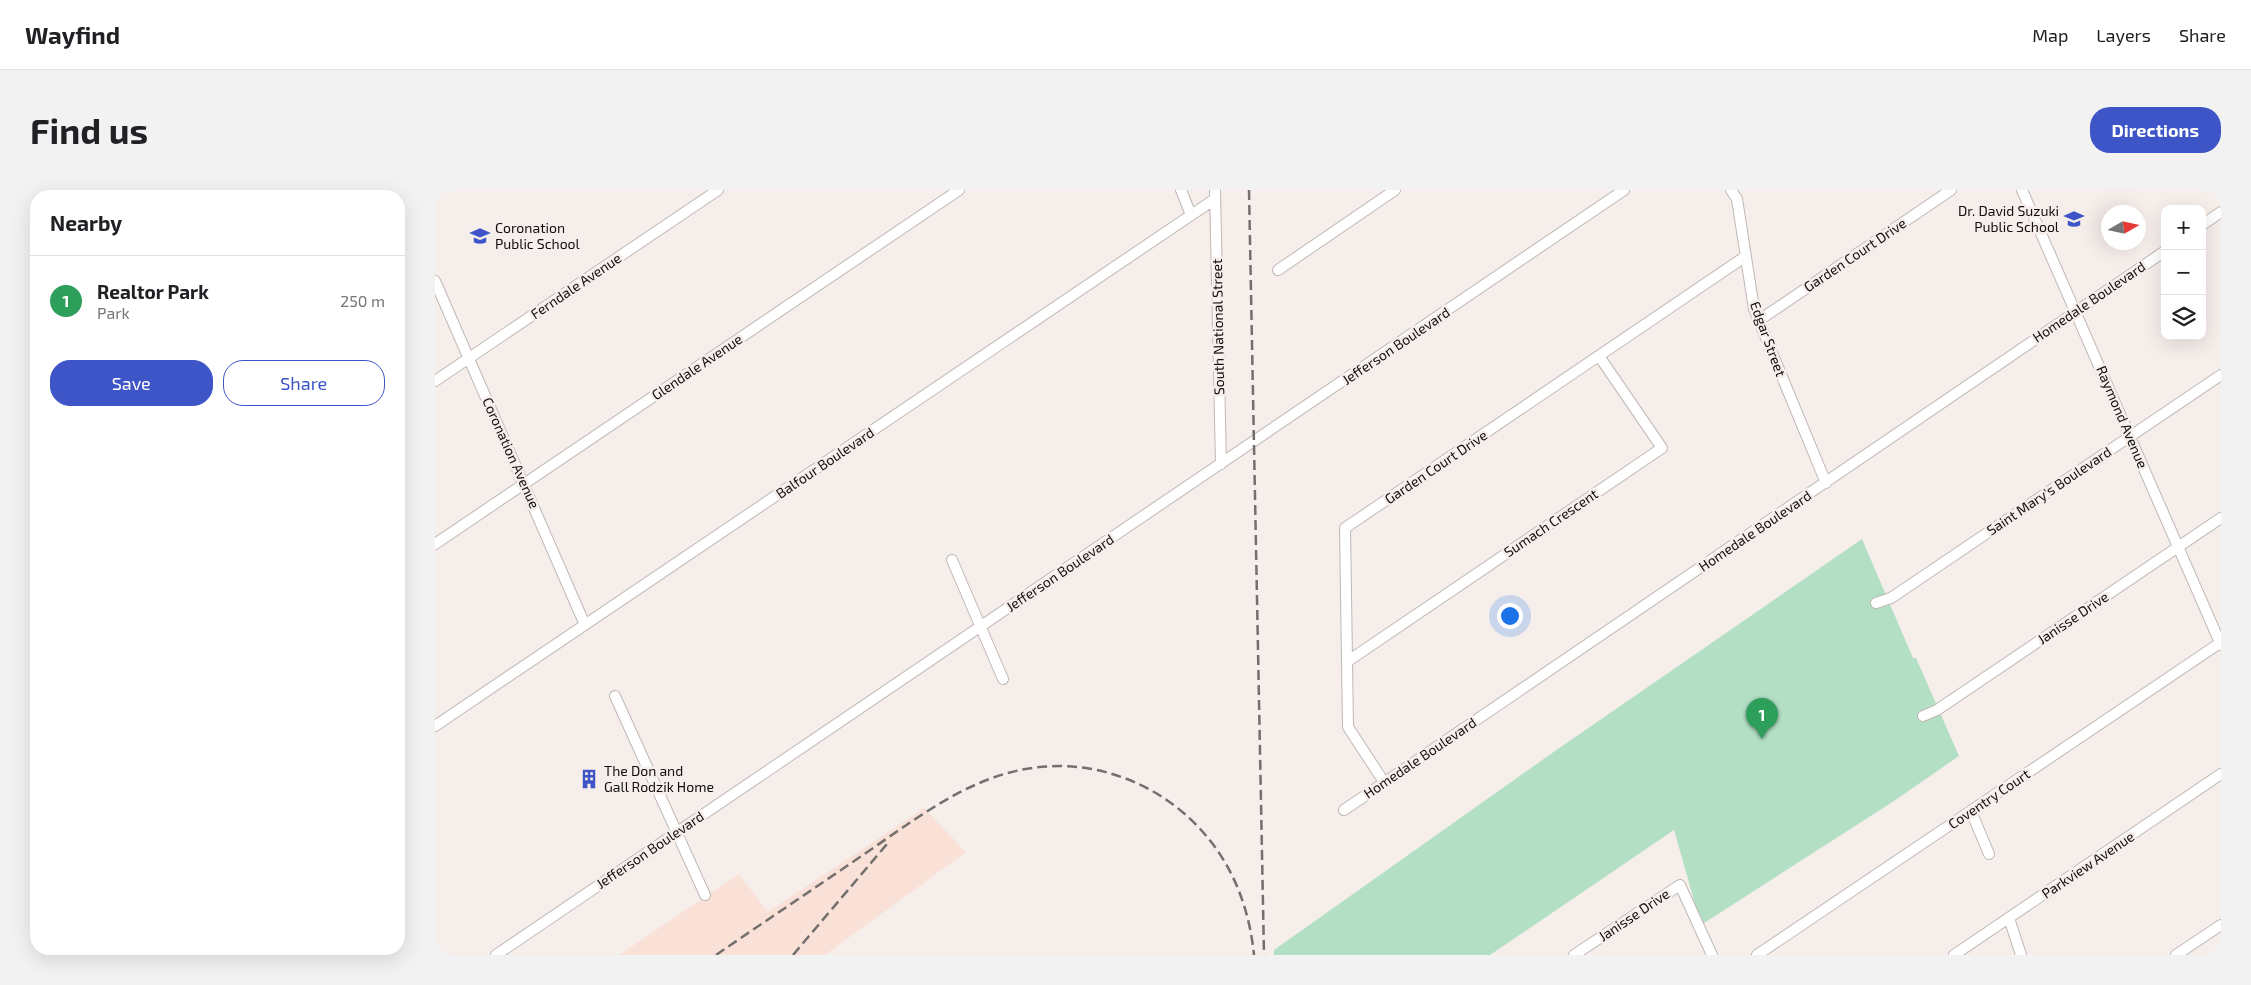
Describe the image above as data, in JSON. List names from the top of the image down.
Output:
{
  "streets": {
    "street": [
      "Garden Court Drive",
      "Ferndale Avenue",
      "Homedale Boulevard",
      "South National Street",
      "Edgar Street",
      "Jefferson Boulevard",
      "Glendale Avenue",
      "Raymond Avenue",
      "Coronation Avenue",
      "Balfour Boulevard",
      "Saint Mary's Boulevard",
      "Sumach Crescent",
      "Janisse Drive",
      "Coventry Court",
      "Parkview Avenue"
    ]
  },
  "crossings": [
    ["Garden Court Drive", "Homedale Boulevard"],
    ["Garden Court Drive", "Edgar Street"],
    ["Garden Court Drive", "Sumach Crescent"],
    ["Ferndale Avenue", "Coronation Avenue"],
    ["Homedale Boulevard", "Edgar Street"],
    ["Homedale Boulevard", "Raymond Avenue"],
    ["South National Street", "Jefferson Boulevard"],
    ["South National Street", "Balfour Boulevard"],
    ["Glendale Avenue", "Coronation Avenue"],
    ["Raymond Avenue", "Saint Mary's Boulevard"],
    ["Raymond Avenue", "Janisse Drive"],
    ["Raymond Avenue", "Coventry Court"],
    ["Coronation Avenue", "Balfour Boulevard"]
  ],
  "places": {
    "school or university": ["Dr. David Suzuki Public School", "Coronation Public School"],
    "building": ["The Don and Gall Rodzik Home"]
  },
  "north": "right",
  "page": {
    "header": "Wayfind",
    "nav": ["Map", "Layers", "Share"],
    "buttons": [
      "Directions",
      ["Save", "Share"]
    ],
    "title": "Find us",
    "heading": "Nearby",
    "map_buttons": ["+", "−"],
    "list": [
      {
        "mark": "1",
        "name": "Realtor Park",
        "note": "Park",
        "value": "250 m"
      }
    ],
    "pins": "1"
  }
}
